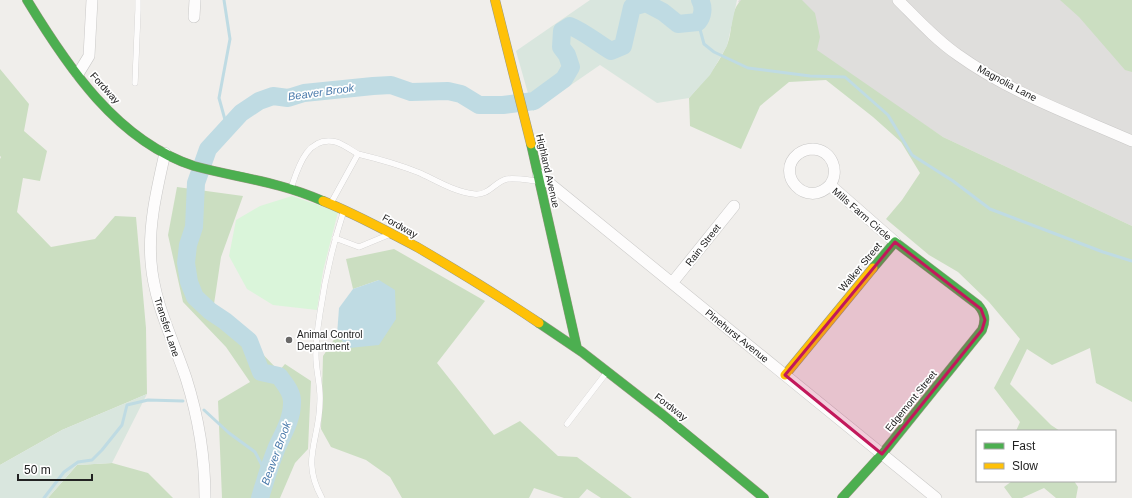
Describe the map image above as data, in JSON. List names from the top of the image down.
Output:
{
  "streets": {
    "street": [
      "Magnolia Lane",
      "Fordway",
      "Highland Avenue",
      "Mills Farm Circle",
      "Rain Street",
      "Walker Street",
      "Transfer Lane",
      "Pinehurst Avenue",
      "Edgemont Street"
    ]
  },
  "crossings": [
    ["Fordway", "Highland Avenue"],
    ["Fordway", "Transfer Lane"],
    ["Highland Avenue", "Pinehurst Avenue"],
    ["Mills Farm Circle", "Walker Street"],
    ["Rain Street", "Pinehurst Avenue"],
    ["Walker Street", "Pinehurst Avenue"],
    ["Walker Street", "Edgemont Street"],
    ["Pinehurst Avenue", "Edgemont Street"]
  ],
  "water": ["Beaver Brook"],
  "places": ["Animal Control Department"],
  "legend": ["Fast", "Slow"],
  "scale_bar": "50 m"
}
